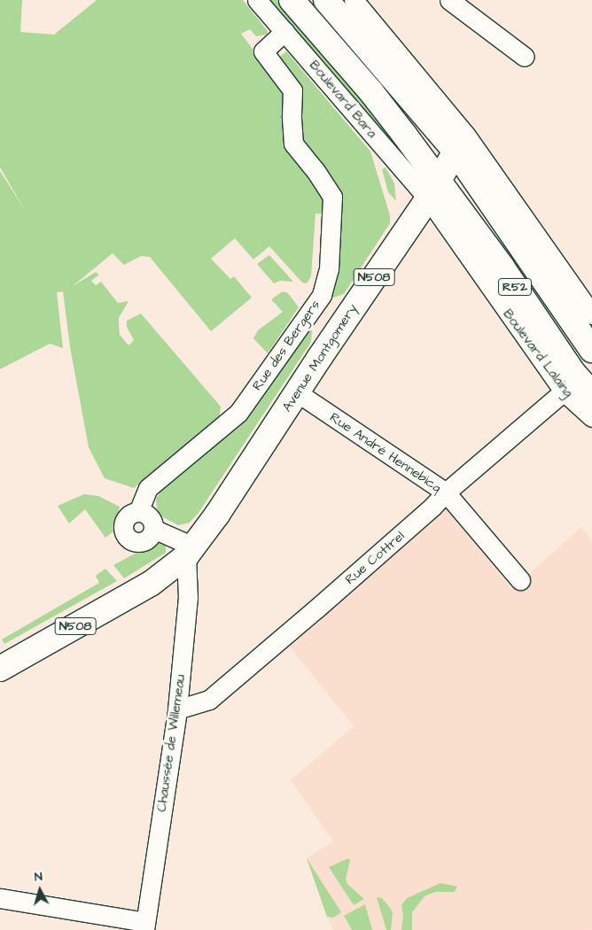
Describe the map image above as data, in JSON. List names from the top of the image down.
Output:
{
  "streets": {
    "main road": [
      "Boulevard Bara",
      "N508",
      "R52",
      "Boulevard Lalaing",
      "Avenue Montgomery"
    ],
    "street": [
      "Rue des Bergers",
      "Rue André Hennebicq",
      "Rue Cottrel",
      "Chaussée de Willemeau"
    ]
  },
  "crossings": [
    ["Boulevard Bara", "R52"],
    ["Boulevard Bara", "Rue des Bergers"],
    ["Boulevard Bara", "Boulevard Lalaing"],
    ["Boulevard Bara", "Avenue Montgomery"],
    ["N508", "Avenue Montgomery"],
    ["N508", "Chaussée de Willemeau"],
    ["R52", "Boulevard Lalaing"],
    ["R52", "Avenue Montgomery"],
    ["Boulevard Lalaing", "Avenue Montgomery"],
    ["Boulevard Lalaing", "Rue Cottrel"],
    ["Avenue Montgomery", "Rue André Hennebicq"],
    ["Avenue Montgomery", "Chaussée de Willemeau"],
    ["Rue André Hennebicq", "Rue Cottrel"],
    ["Rue Cottrel", "Chaussée de Willemeau"]
  ],
  "north": "top"
}
